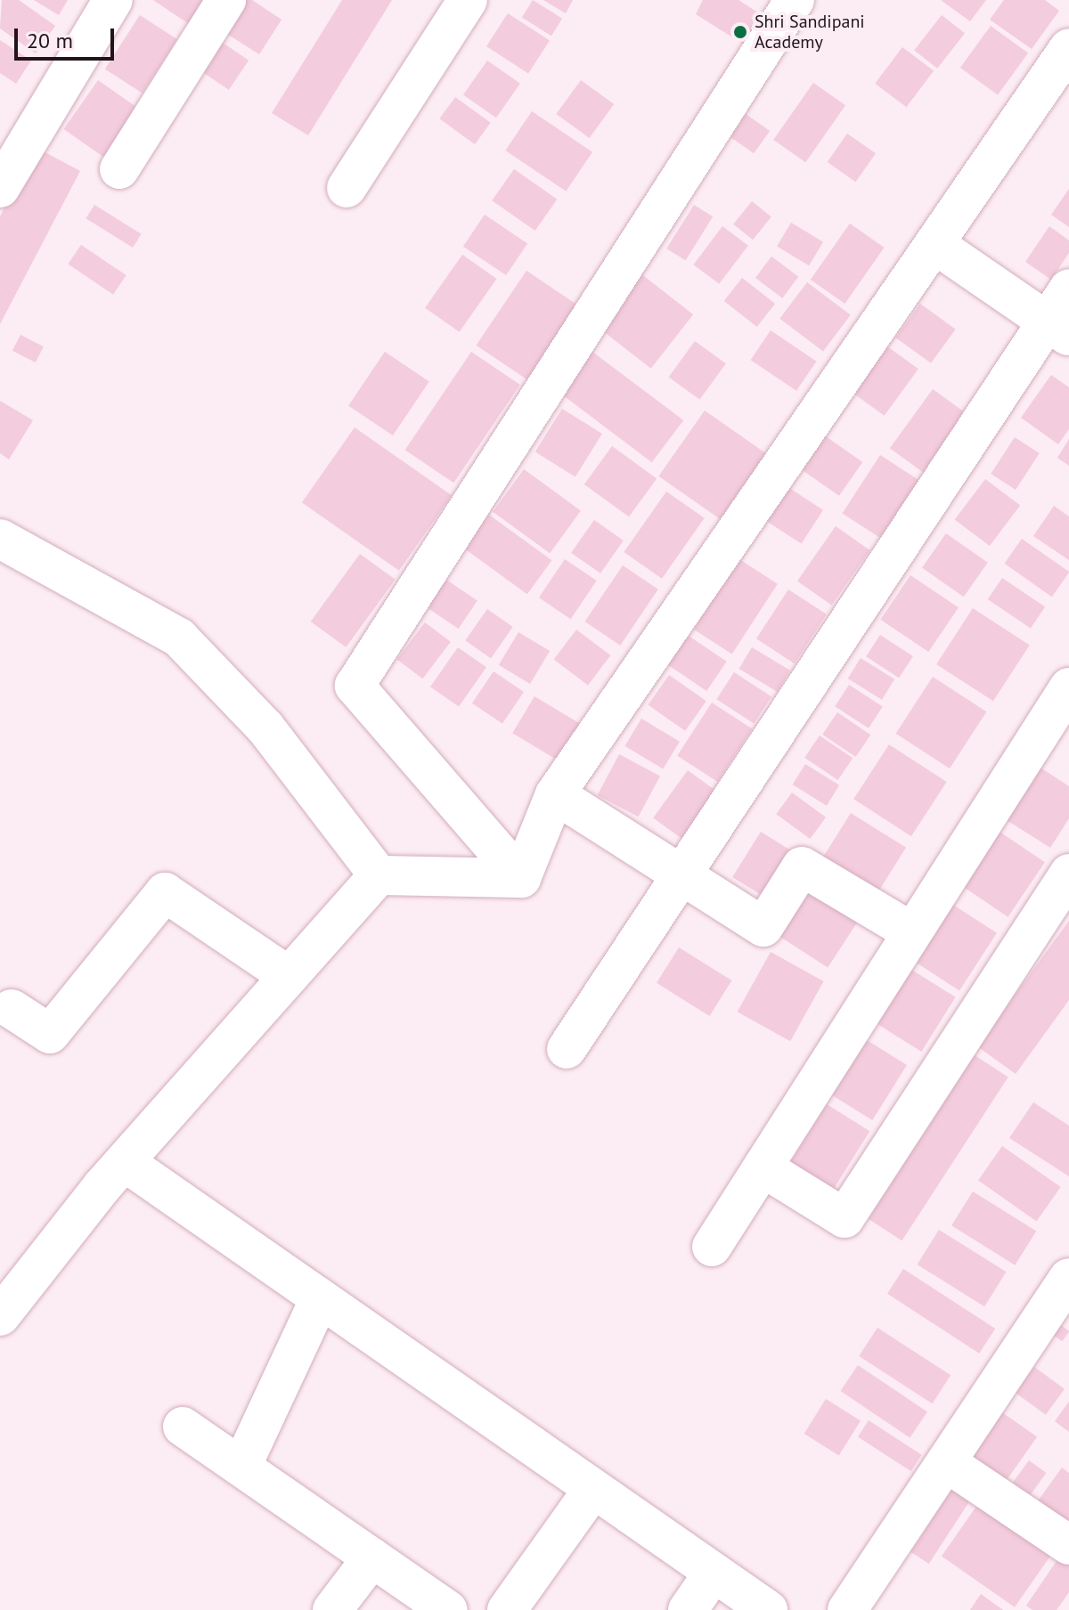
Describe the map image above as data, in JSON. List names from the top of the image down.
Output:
{
  "places": ["Shri Sandipani Academy"],
  "scale_bar": "20 m"
}
